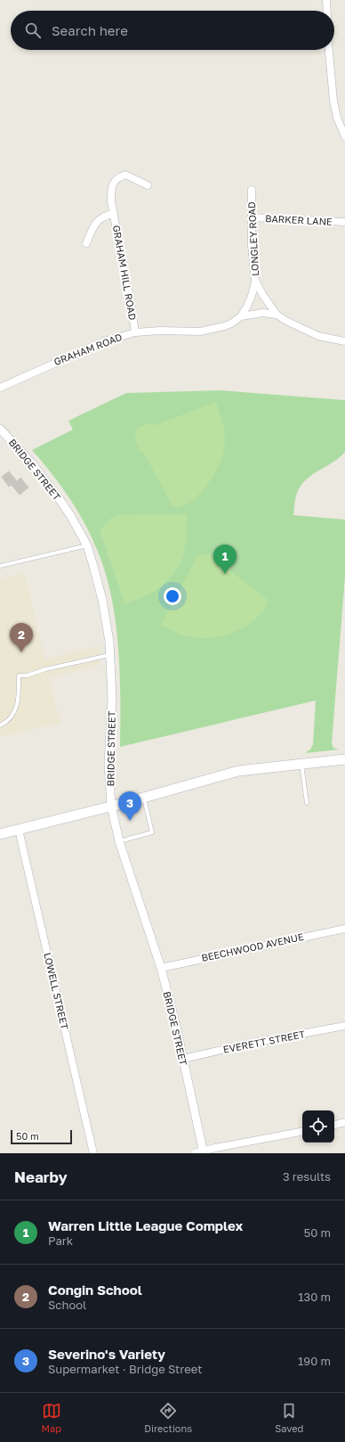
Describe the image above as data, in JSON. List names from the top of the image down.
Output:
{
  "streets": {
    "street": [
      "BARKER LANE",
      "LONGLEY ROAD",
      "GRAHAM HILL ROAD",
      "GRAHAM ROAD",
      "BRIDGE STREET",
      "BEECHWOOD AVENUE",
      "LOWELL STREET",
      "EVERETT STREET"
    ]
  },
  "crossings": [
    ["BARKER LANE", "LONGLEY ROAD"],
    ["LONGLEY ROAD", "GRAHAM ROAD"],
    ["GRAHAM HILL ROAD", "GRAHAM ROAD"],
    ["BRIDGE STREET", "BEECHWOOD AVENUE"],
    ["BRIDGE STREET", "EVERETT STREET"]
  ],
  "scale_bar": "50 m",
  "page": {
    "search": "Search here",
    "pins": ["1", "2", "3"],
    "scale": "50 m",
    "heading": ["Nearby", "3 results"],
    "list": [
      {
        "mark": "1",
        "name": "Warren Little League Complex",
        "note": "Park",
        "value": "50 m"
      },
      {
        "mark": "2",
        "name": "Congin School",
        "note": "School",
        "value": "130 m"
      },
      {
        "mark": "3",
        "name": "Severino's Variety",
        "note": "Supermarket · Bridge Street",
        "value": "190 m"
      }
    ],
    "nav": ["Map", "Directions", "Saved"]
  }
}
